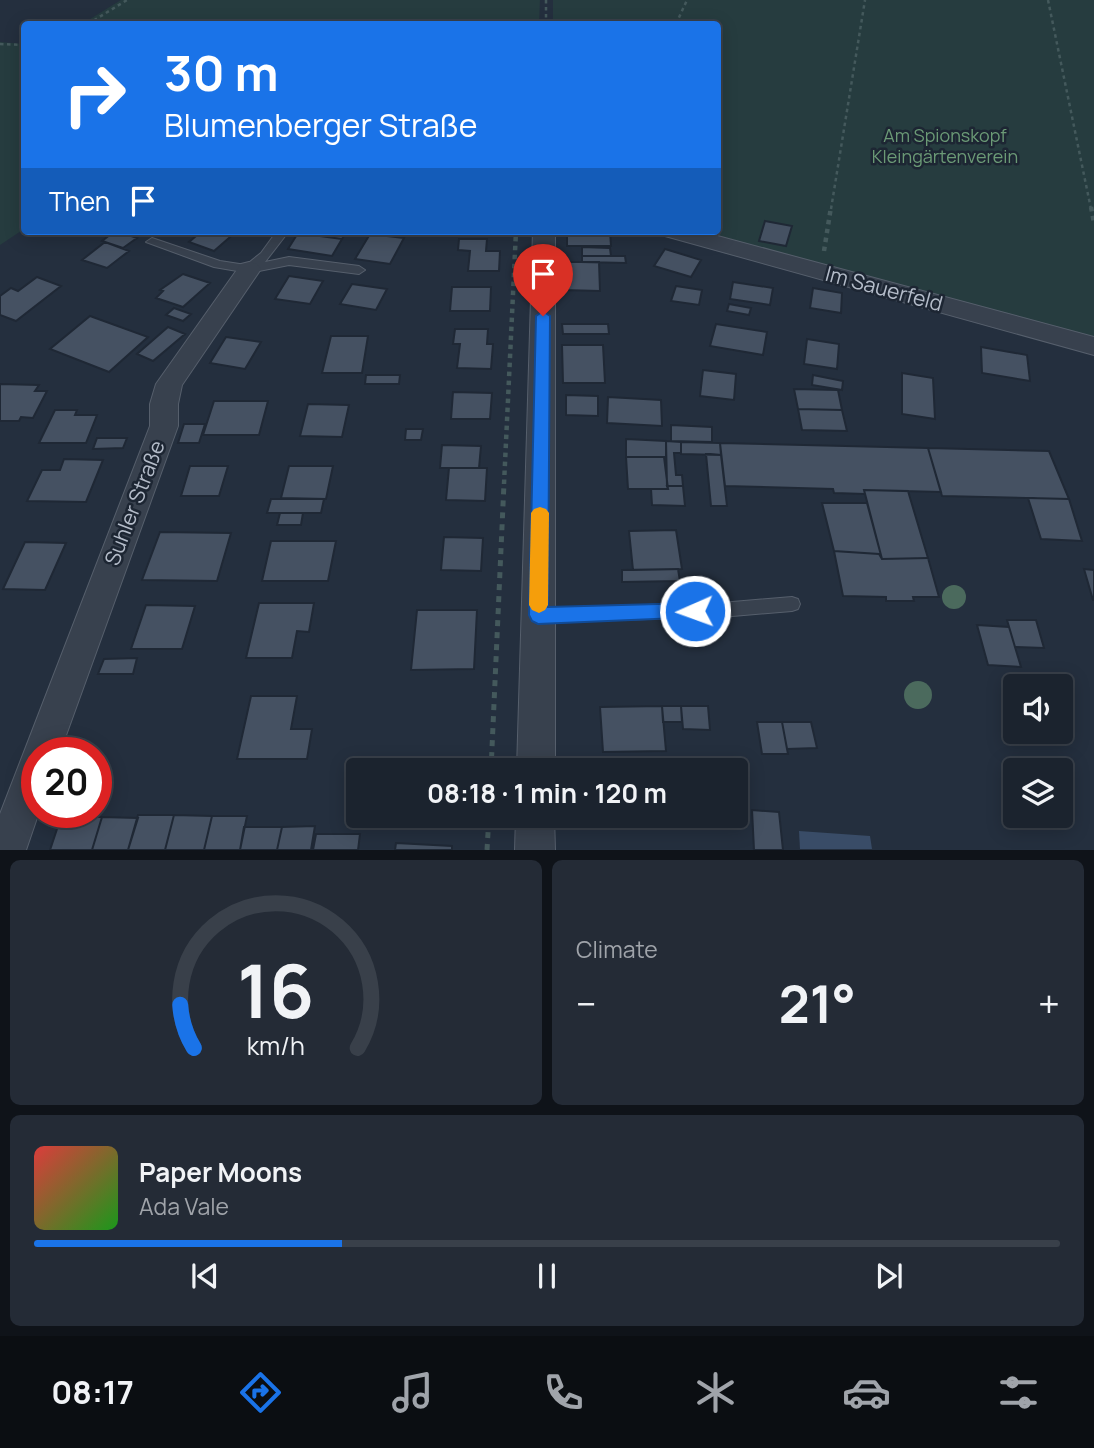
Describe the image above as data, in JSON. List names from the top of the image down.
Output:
{
  "streets": {
    "street": ["Im Sauerfeld", "Suhler Straße"]
  },
  "parks": ["Am Spionskopf Kleingärtenverein"],
  "page": {
    "turn": ["30 m", "Blumenberger Straße"],
    "then": "Then",
    "limit": "20",
    "trip": "08:18 · 1 min · 120 m",
    "tile": "Climate",
    "heat": ["−", "21°", "+"],
    "song": ["Paper Moons", "Ada Vale"],
    "tabs": "08:17",
    "gauge": ["16", "km/h"]
  }
}
